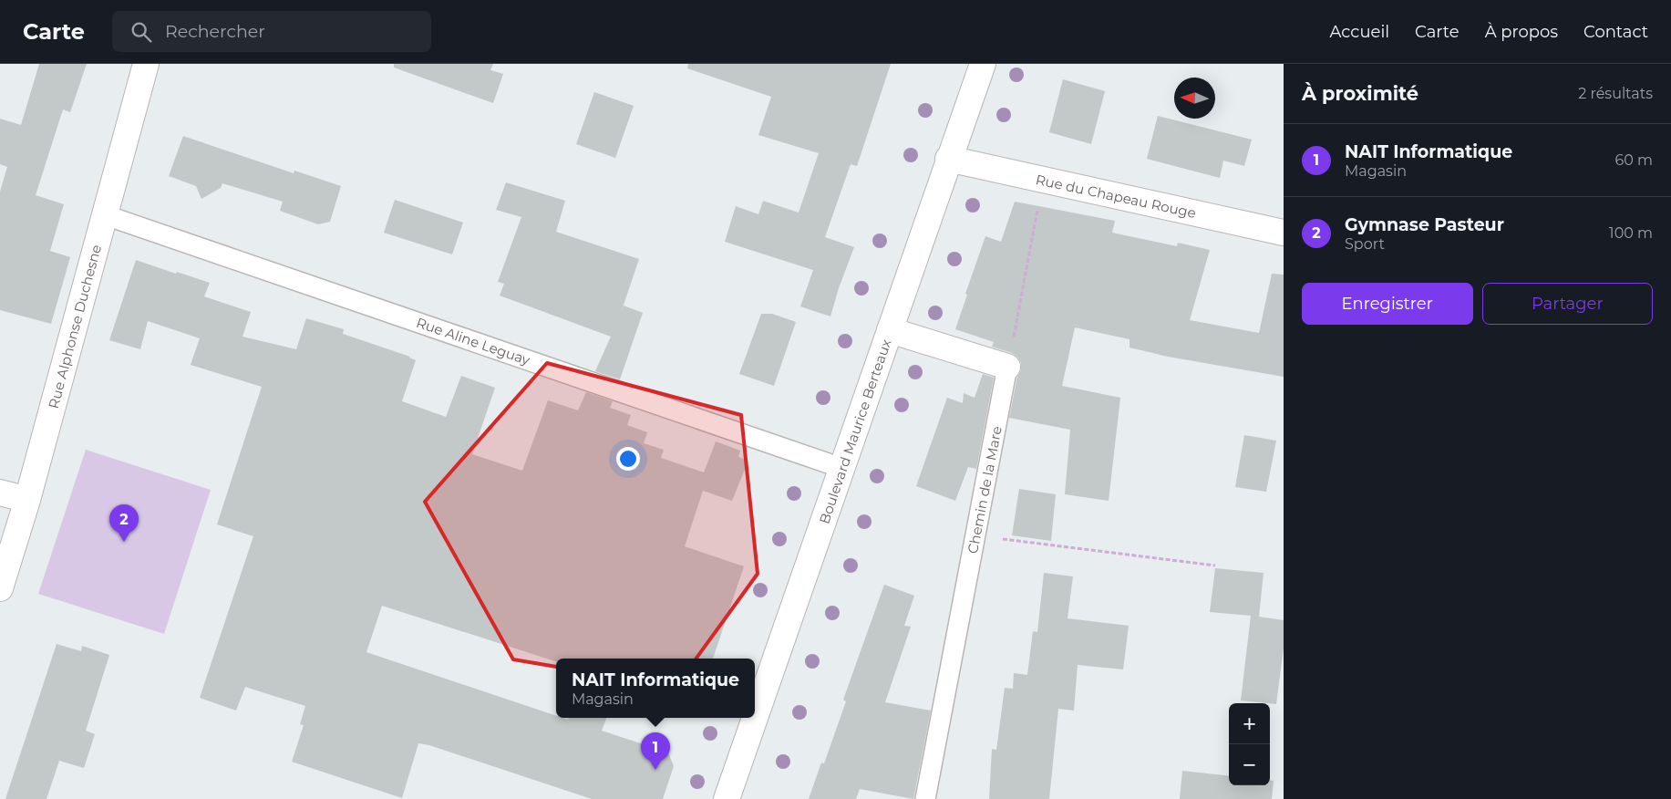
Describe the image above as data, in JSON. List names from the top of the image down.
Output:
{
  "streets": {
    "street": ["Rue du Chapeau Rouge", "Rue Alphonse Duchesne", "Boulevard Maurice Berteaux"],
    "lane": ["Rue Aline Leguay", "Chemin de la Mare"]
  },
  "crossings": [
    ["Rue du Chapeau Rouge", "Boulevard Maurice Berteaux"],
    ["Rue Alphonse Duchesne", "Rue Aline Leguay"],
    ["Rue Aline Leguay", "Boulevard Maurice Berteaux"]
  ],
  "north": "left",
  "page": {
    "header": "Carte",
    "search": "Rechercher",
    "nav": [
      "Accueil",
      "Carte",
      "À propos",
      "Contact"
    ],
    "heading": ["À proximité", "2 résultats"],
    "list": [
      {
        "mark": "1",
        "name": "NAIT Informatique",
        "note": "Magasin",
        "value": "60 m"
      },
      {
        "mark": "2",
        "name": "Gymnase Pasteur",
        "note": "Sport",
        "value": "100 m"
      }
    ],
    "buttons": ["Enregistrer", "Partager"],
    "pins": ["2", "1"],
    "popup": ["NAIT Informatique", "Magasin"],
    "map_buttons": ["+", "−"]
  }
}
